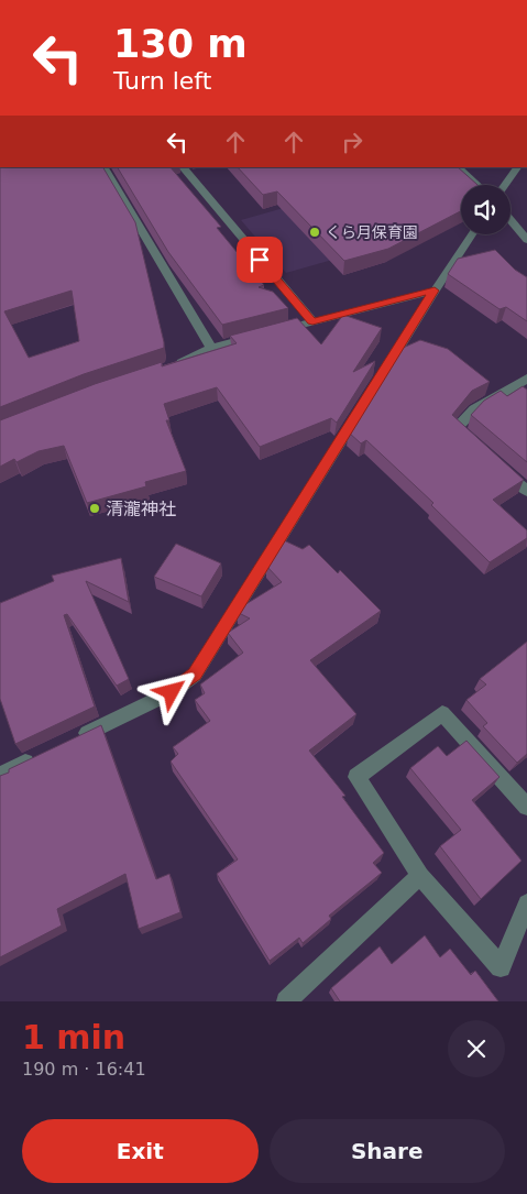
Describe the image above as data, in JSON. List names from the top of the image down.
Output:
{
  "places": ["くら月保育園", "清瀧神社"],
  "page": {
    "turn": ["130 m", "Turn left"],
    "heading": ["1 min", "190 m · 16:41"],
    "buttons": ["Exit", "Share"]
  }
}
